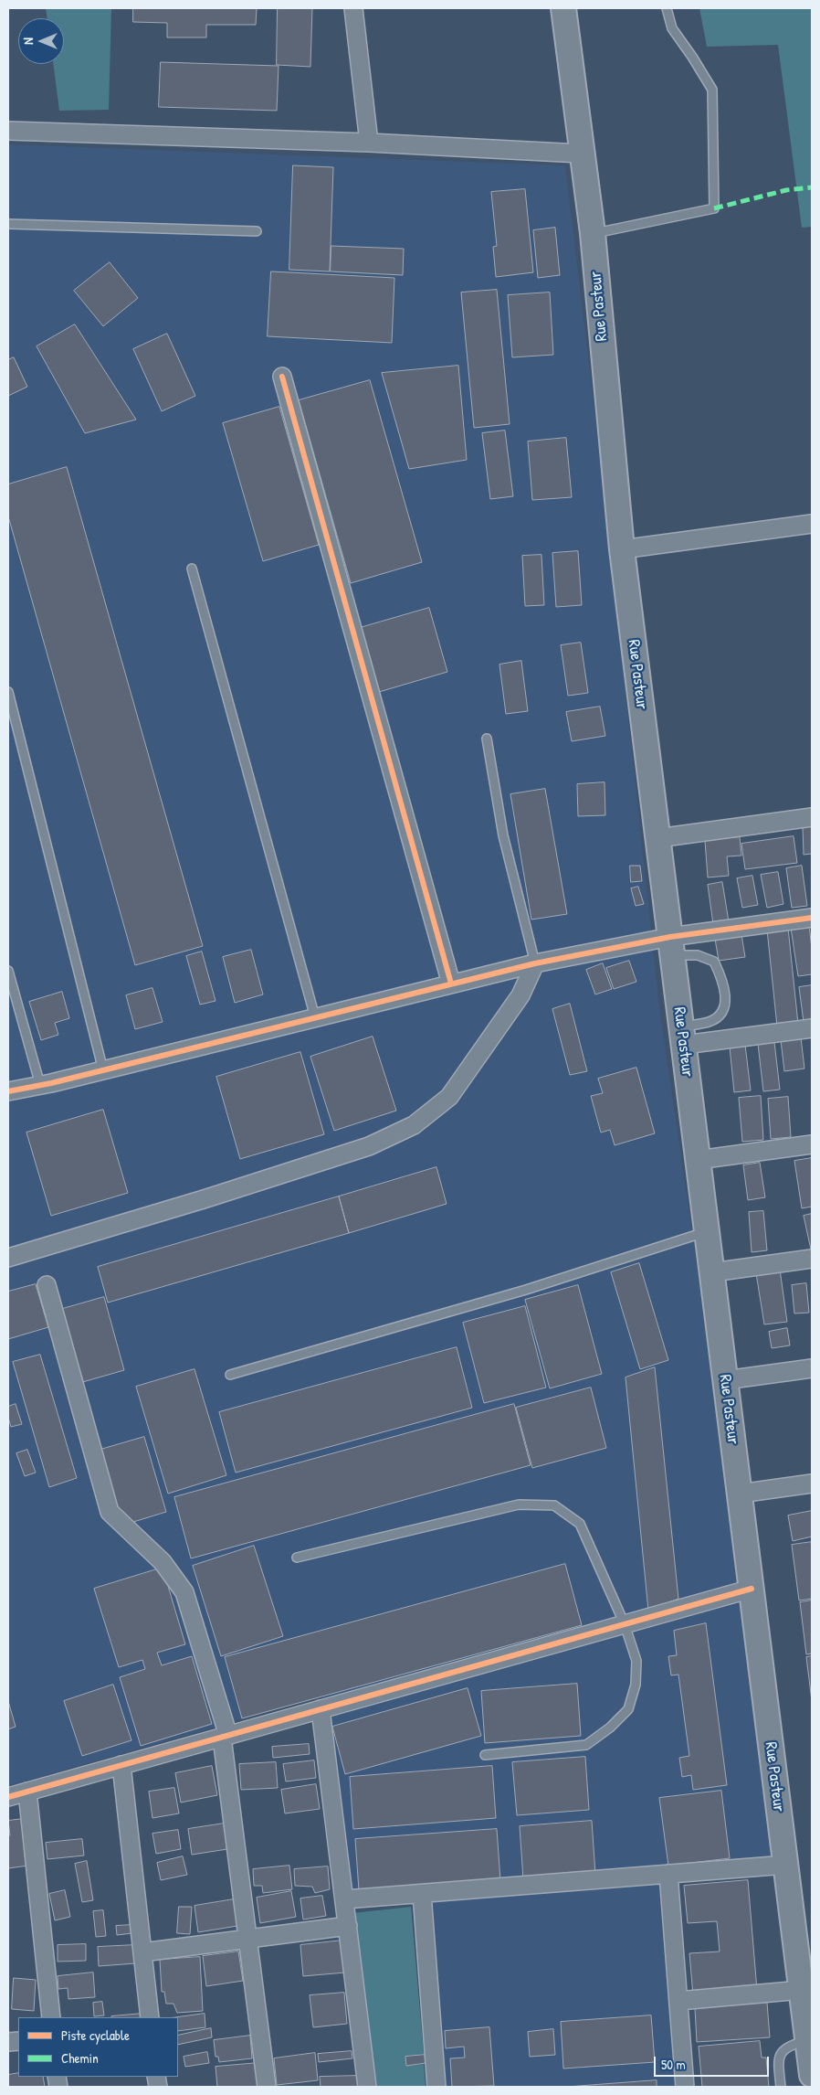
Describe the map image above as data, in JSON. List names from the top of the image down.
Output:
{
  "streets": {
    "main road": ["Rue Pasteur"]
  },
  "legend": ["Piste cyclable", "Chemin"],
  "scale_bar": "50 m",
  "north": "left"
}
